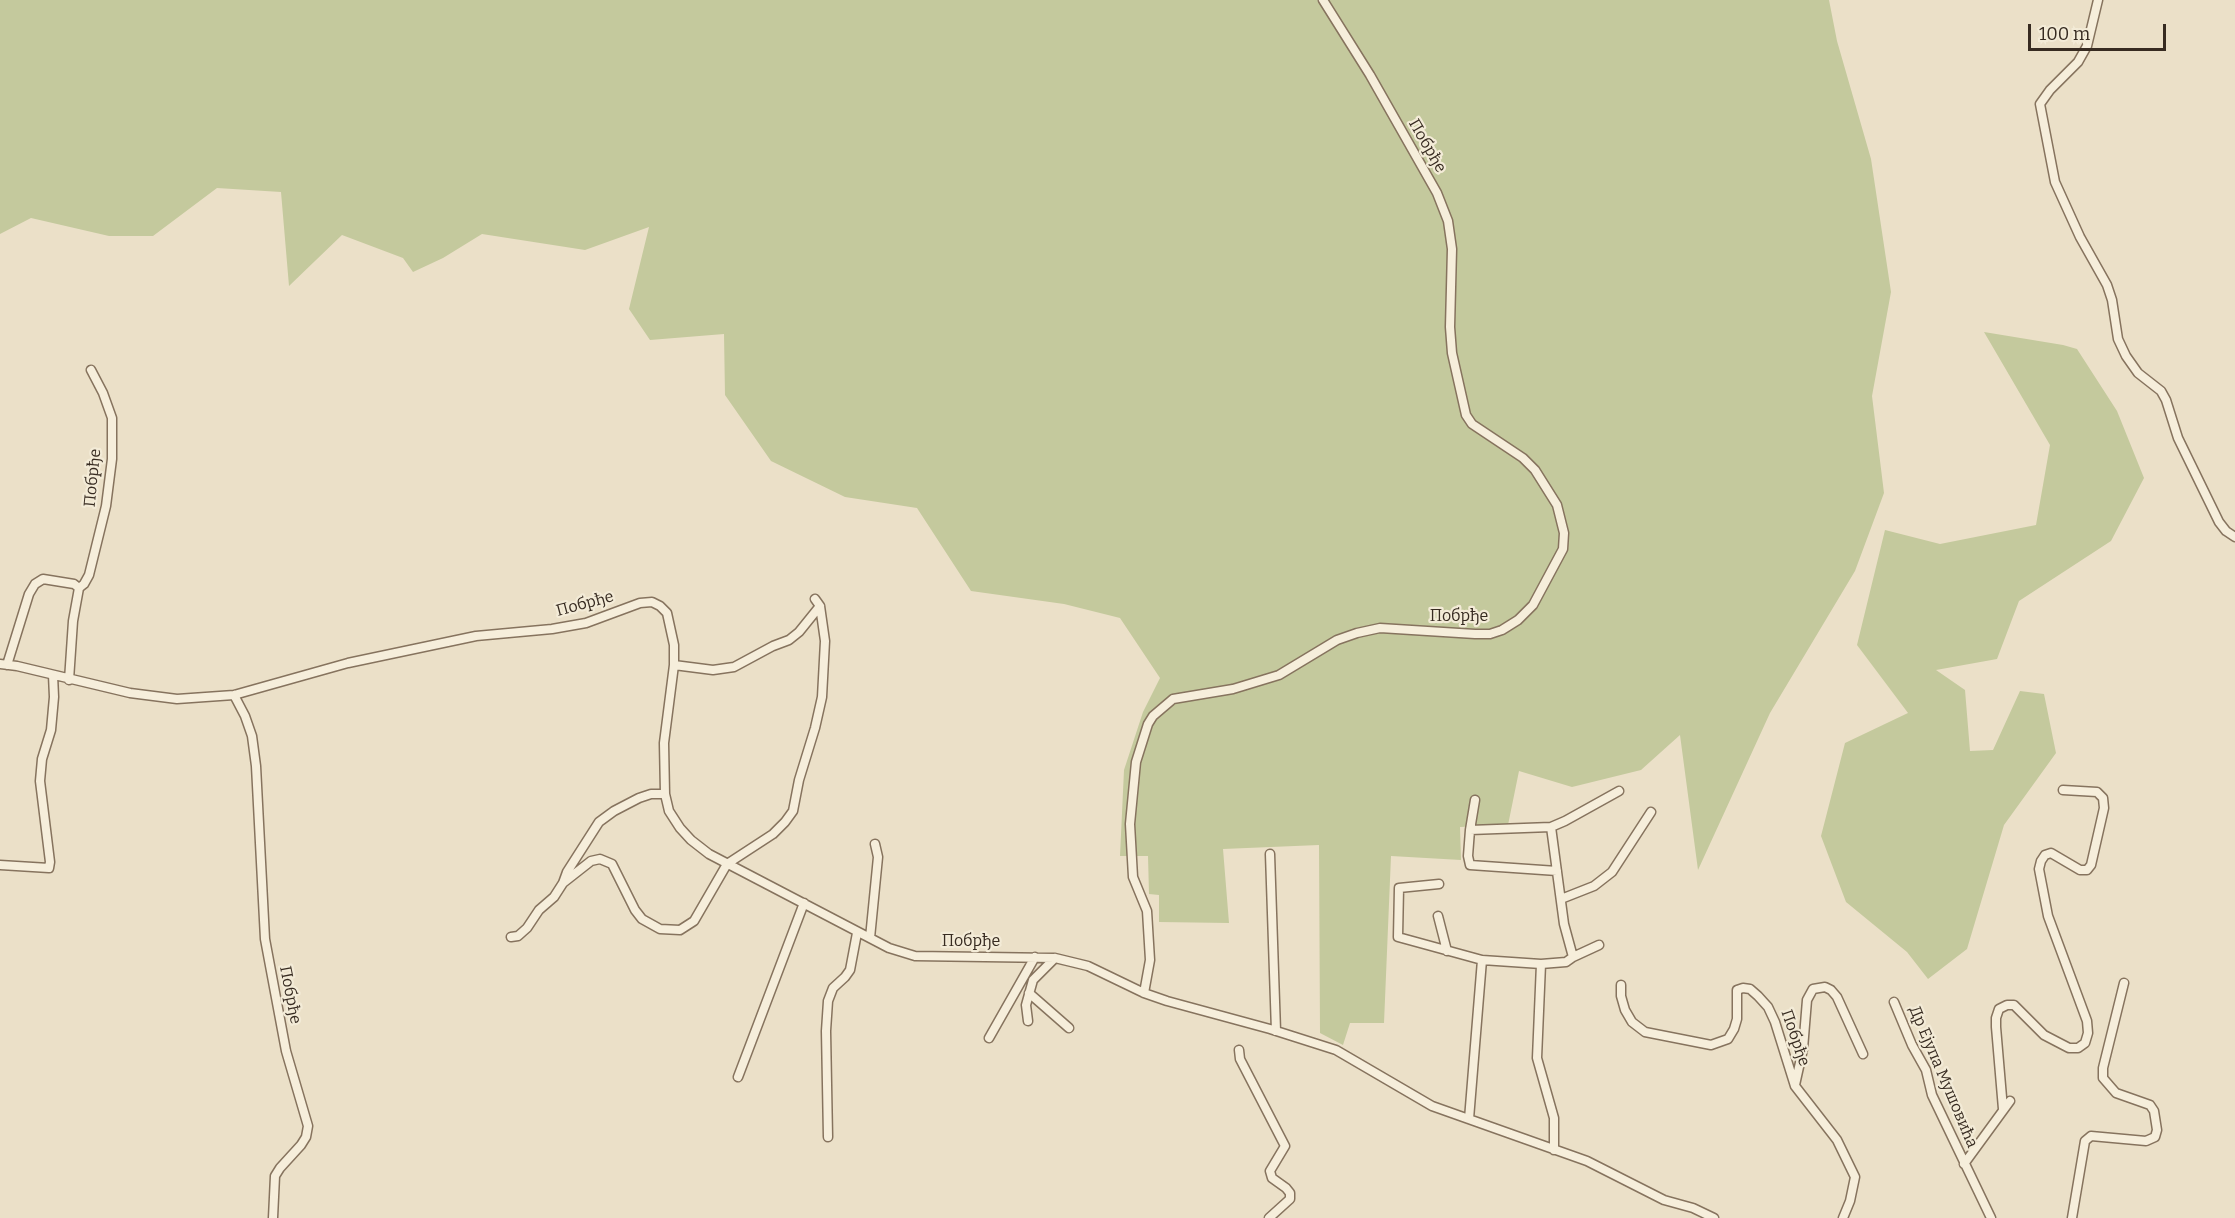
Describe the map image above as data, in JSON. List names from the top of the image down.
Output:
{
  "streets": {
    "street": ["Побрђе", "Др Ејупа Мушовића"]
  },
  "scale_bar": "100 m"
}
